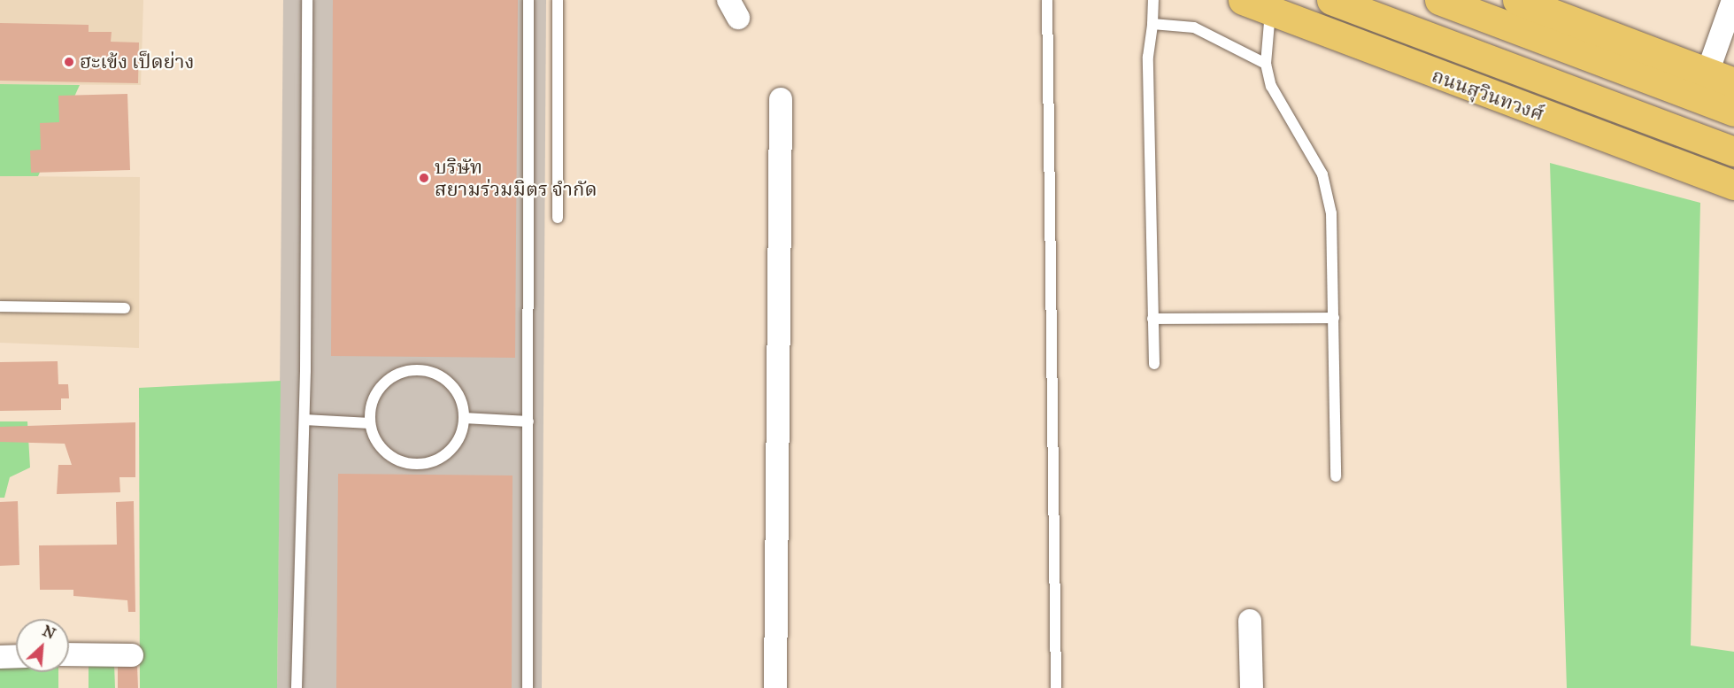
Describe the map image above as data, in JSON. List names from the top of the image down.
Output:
{
  "streets": {
    "highway": ["ถนนสุวินทวงศ์"]
  },
  "places": ["ฮะเข้ง เป็ดย่าง", "บริษัท สยามร่วมมิตร จำกัด"],
  "north": "top right"
}
